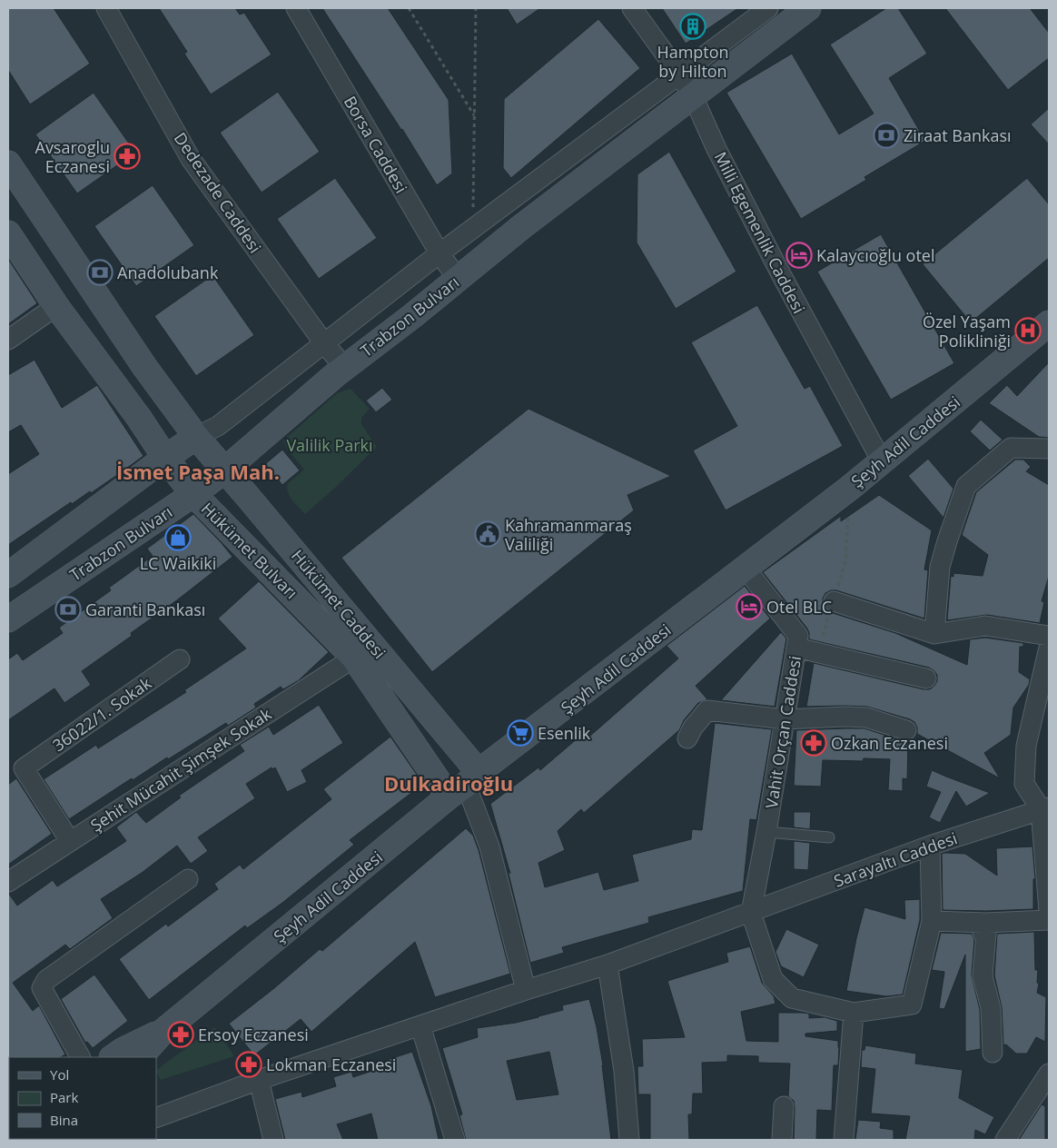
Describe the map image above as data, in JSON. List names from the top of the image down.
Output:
{
  "streets": {
    "main road": [
      "Trabzon Bulvarı",
      "Şeyh Adil Caddesi",
      "Hükümet Bulvarı",
      "Hükümet Caddesi"
    ],
    "street": [
      "Borsa Caddesi",
      "Dedezade Caddesi",
      "Milli Egemenlik Caddesi",
      "36022/1. Sokak",
      "Vahit Orçan Caddesi",
      "Şehit Mücahit Şimşek Sokak",
      "Sarayaltı Caddesi"
    ]
  },
  "crossings": [
    ["Borsa Caddesi", "Trabzon Bulvarı"],
    ["Dedezade Caddesi", "Trabzon Bulvarı"],
    ["Milli Egemenlik Caddesi", "Trabzon Bulvarı"],
    ["Milli Egemenlik Caddesi", "Şeyh Adil Caddesi"],
    ["Trabzon Bulvarı", "Hükümet Bulvarı"],
    ["Trabzon Bulvarı", "Hükümet Caddesi"],
    ["Şeyh Adil Caddesi", "Hükümet Bulvarı"],
    ["Şeyh Adil Caddesi", "Hükümet Caddesi"],
    ["Şeyh Adil Caddesi", "Vahit Orçan Caddesi"],
    ["Hükümet Bulvarı", "Hükümet Caddesi"],
    ["Hükümet Bulvarı", "Şehit Mücahit Şimşek Sokak"],
    ["36022/1. Sokak", "Şehit Mücahit Şimşek Sokak"],
    ["Vahit Orçan Caddesi", "Sarayaltı Caddesi"]
  ],
  "districts": ["İsmet Paşa Mah.", "Dulkadiroğlu"],
  "parks": ["Valilik Parkı"],
  "places": {
    "building": ["Hampton by Hilton"],
    "bank": ["Ziraat Bankası", "Anadolubank", "Garanti Bankası"],
    "pharmacy": [
      "Avsaroglu Eczanesi",
      "Ozkan Eczanesi",
      "Ersoy Eczanesi",
      "Lokman Eczanesi"
    ],
    "hotel": ["Kalaycıoğlu otel", "Otel BLC"],
    "hospital": ["Özel Yaşam Polikliniği"],
    "public building": ["Kahramanmaraş Valiliği"],
    "shop": ["LC Waikiki"],
    "supermarket": ["Esenlik"]
  },
  "legend": ["Yol", "Park", "Bina"]
}
